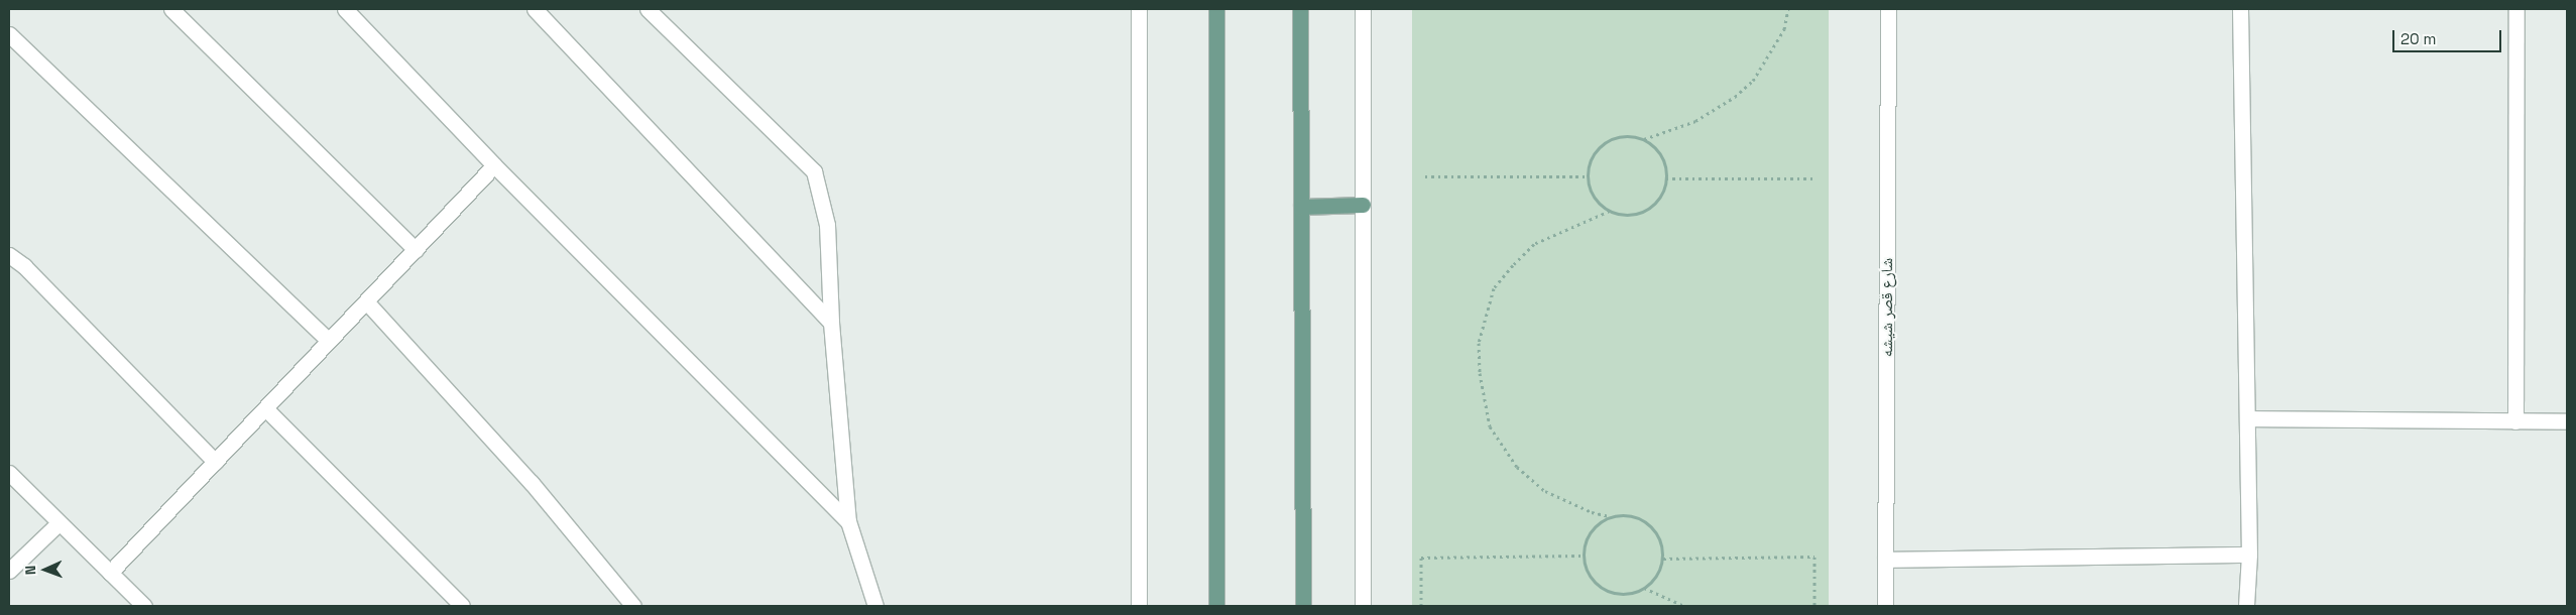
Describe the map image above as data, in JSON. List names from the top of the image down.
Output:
{
  "streets": {
    "street": ["شارع قصر شيشه"]
  },
  "scale_bar": "20 m",
  "north": "left"
}
